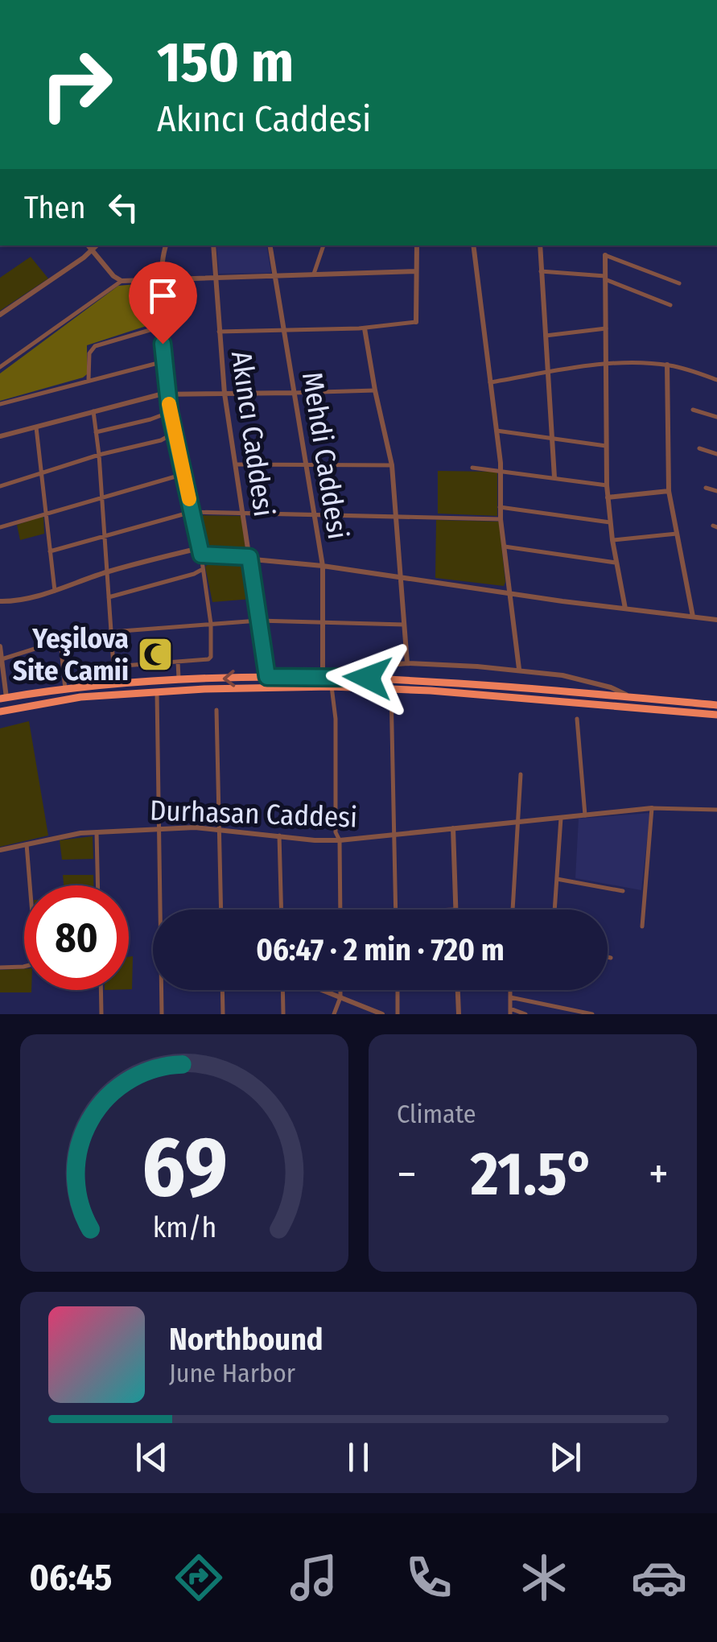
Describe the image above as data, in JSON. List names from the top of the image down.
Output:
{
  "streets": {
    "street": ["Akıncı Caddesi", "Mehdi Caddesi", "Durhasan Caddesi"]
  },
  "places": {
    "mosque": ["Yeşilova Site Camii"]
  },
  "page": {
    "turn": ["150 m", "Akıncı Caddesi"],
    "then": "Then",
    "limit": "80",
    "trip": "06:47 · 2 min · 720 m",
    "tile": "Climate",
    "heat": ["−", "21.5°", "+"],
    "song": ["Northbound", "June Harbor"],
    "tabs": "06:45",
    "gauge": ["69", "km/h"]
  }
}
